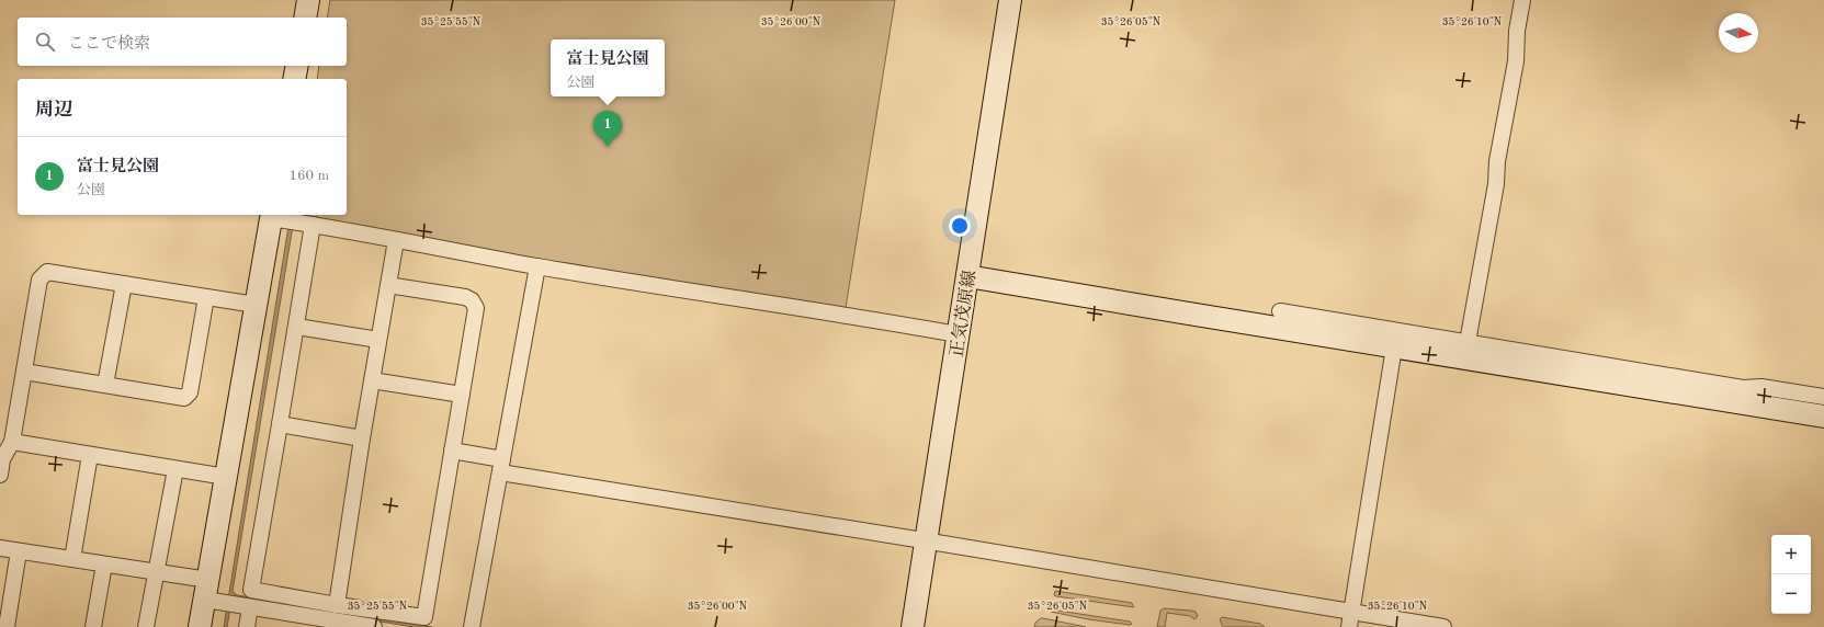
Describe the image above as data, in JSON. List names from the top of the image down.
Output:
{
  "streets": {
    "street": ["正気茂原線"]
  },
  "north": "right",
  "page": {
    "search": "ここで検索",
    "popup": ["富士見公園", "公園"],
    "heading": "周辺",
    "pins": "1",
    "list": [
      {
        "mark": "1",
        "name": "富士見公園",
        "note": "公園",
        "value": "160 m"
      }
    ],
    "map_buttons": ["+", "−"]
  },
  "coordinates": [
    "35°25'55\"N",
    "35°26'00\"N",
    "35°26'05\"N",
    "35°26'10\"N"
  ]
}
